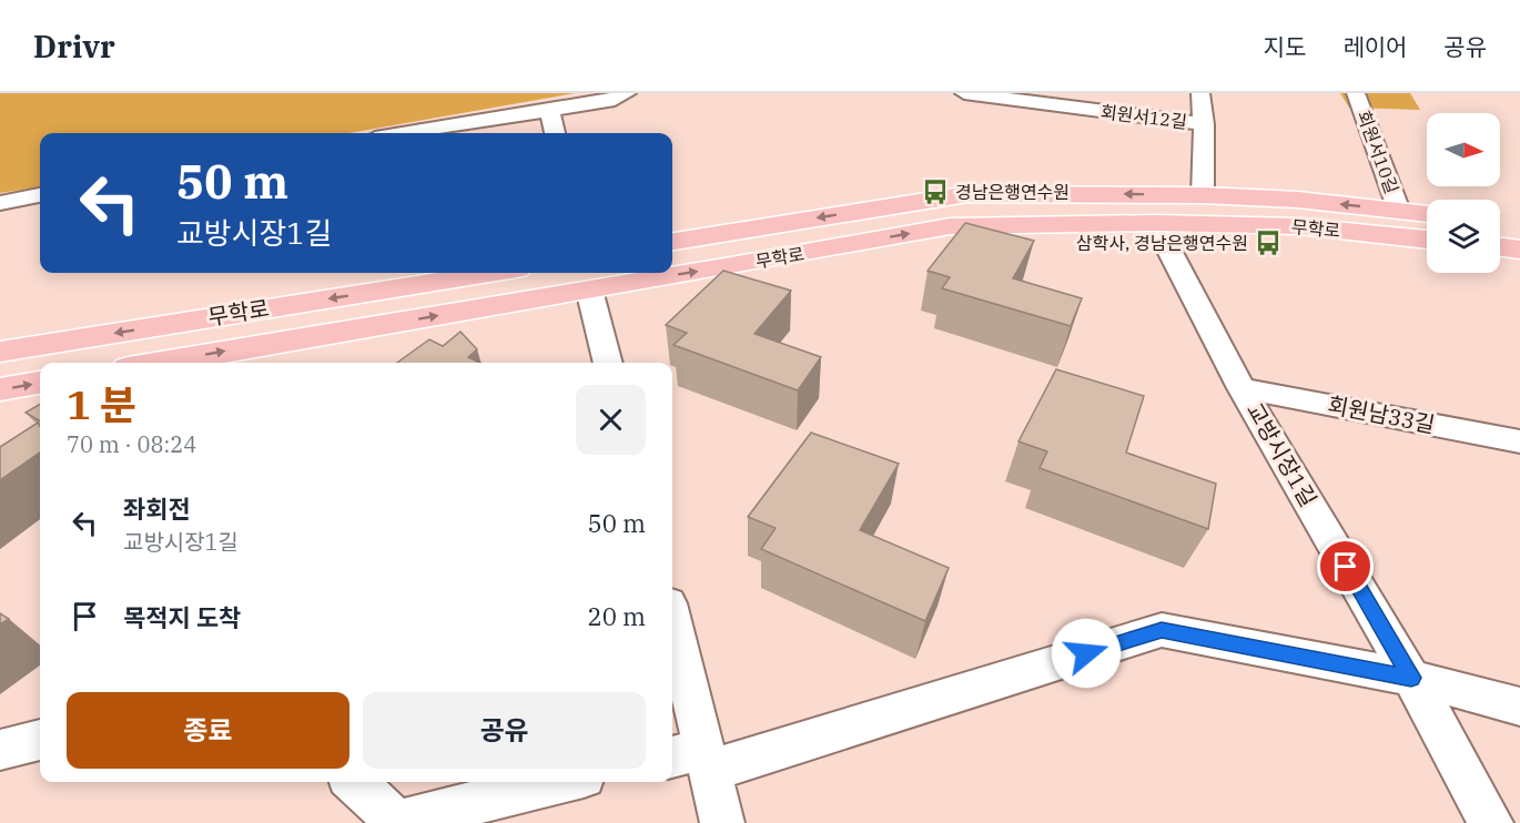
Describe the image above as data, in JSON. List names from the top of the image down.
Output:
{
  "streets": {
    "main road": ["무학로"],
    "street": [
      "회원서12길",
      "회원서10길",
      "회원남33길",
      "교방시장1길"
    ]
  },
  "crossings": [
    ["회원서10길", "무학로"],
    ["무학로", "교방시장1길"],
    ["회원남33길", "교방시장1길"]
  ],
  "places": {
    "bus stop": ["경남은행연수원", "삼학사, 경남은행연수원"]
  },
  "north": "right",
  "page": {
    "header": "Drivr",
    "nav": ["지도", "레이어", "공유"],
    "turn": ["50 m", "교방시장1길"],
    "heading": ["1 분", "70 m · 08:24"],
    "list": [
      {
        "name": "좌회전",
        "note": "교방시장1길",
        "value": "50 m"
      },
      {
        "name": "목적지 도착",
        "value": "20 m"
      }
    ],
    "buttons": ["종료", "공유"]
  }
}
